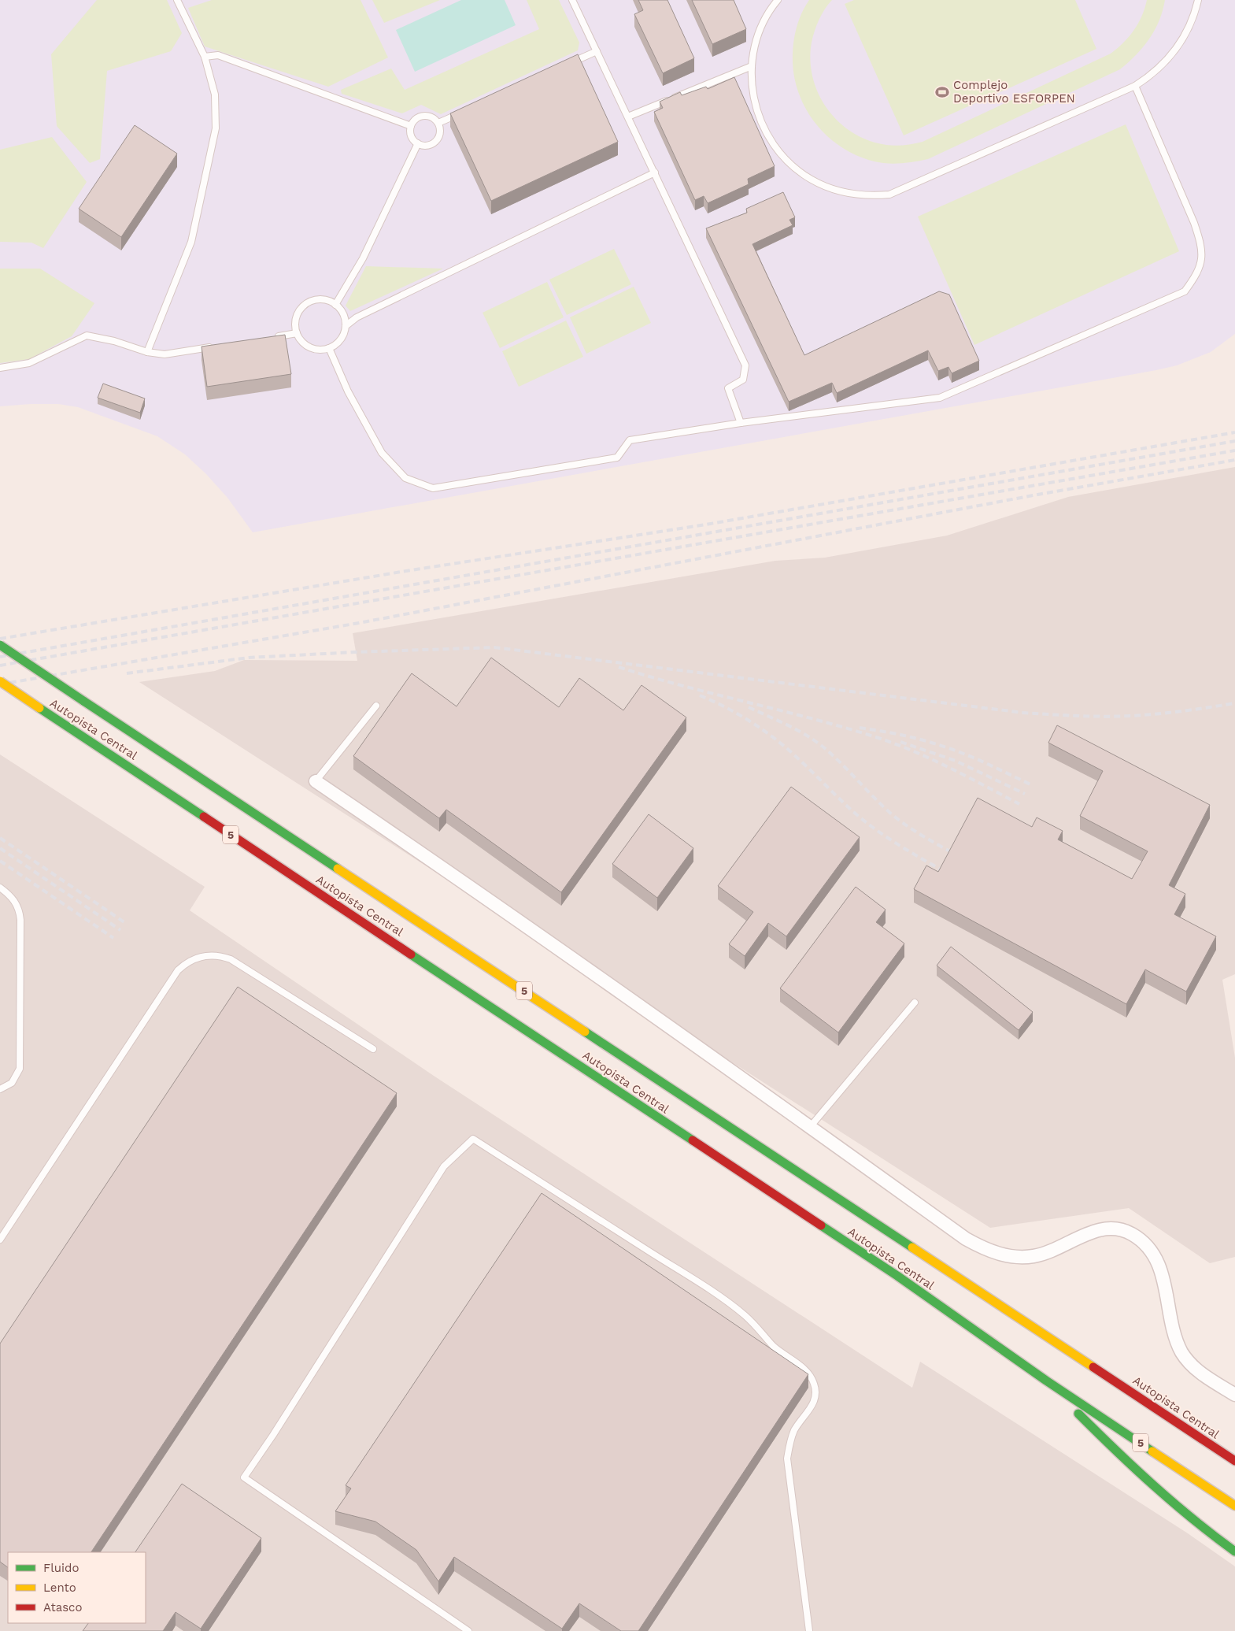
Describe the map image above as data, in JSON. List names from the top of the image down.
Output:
{
  "streets": {
    "highway": ["Autopista Central", "5"]
  },
  "places": {
    "sports": ["Complejo Deportivo ESFORPEN"]
  },
  "legend": ["Fluido", "Lento", "Atasco"]
}
